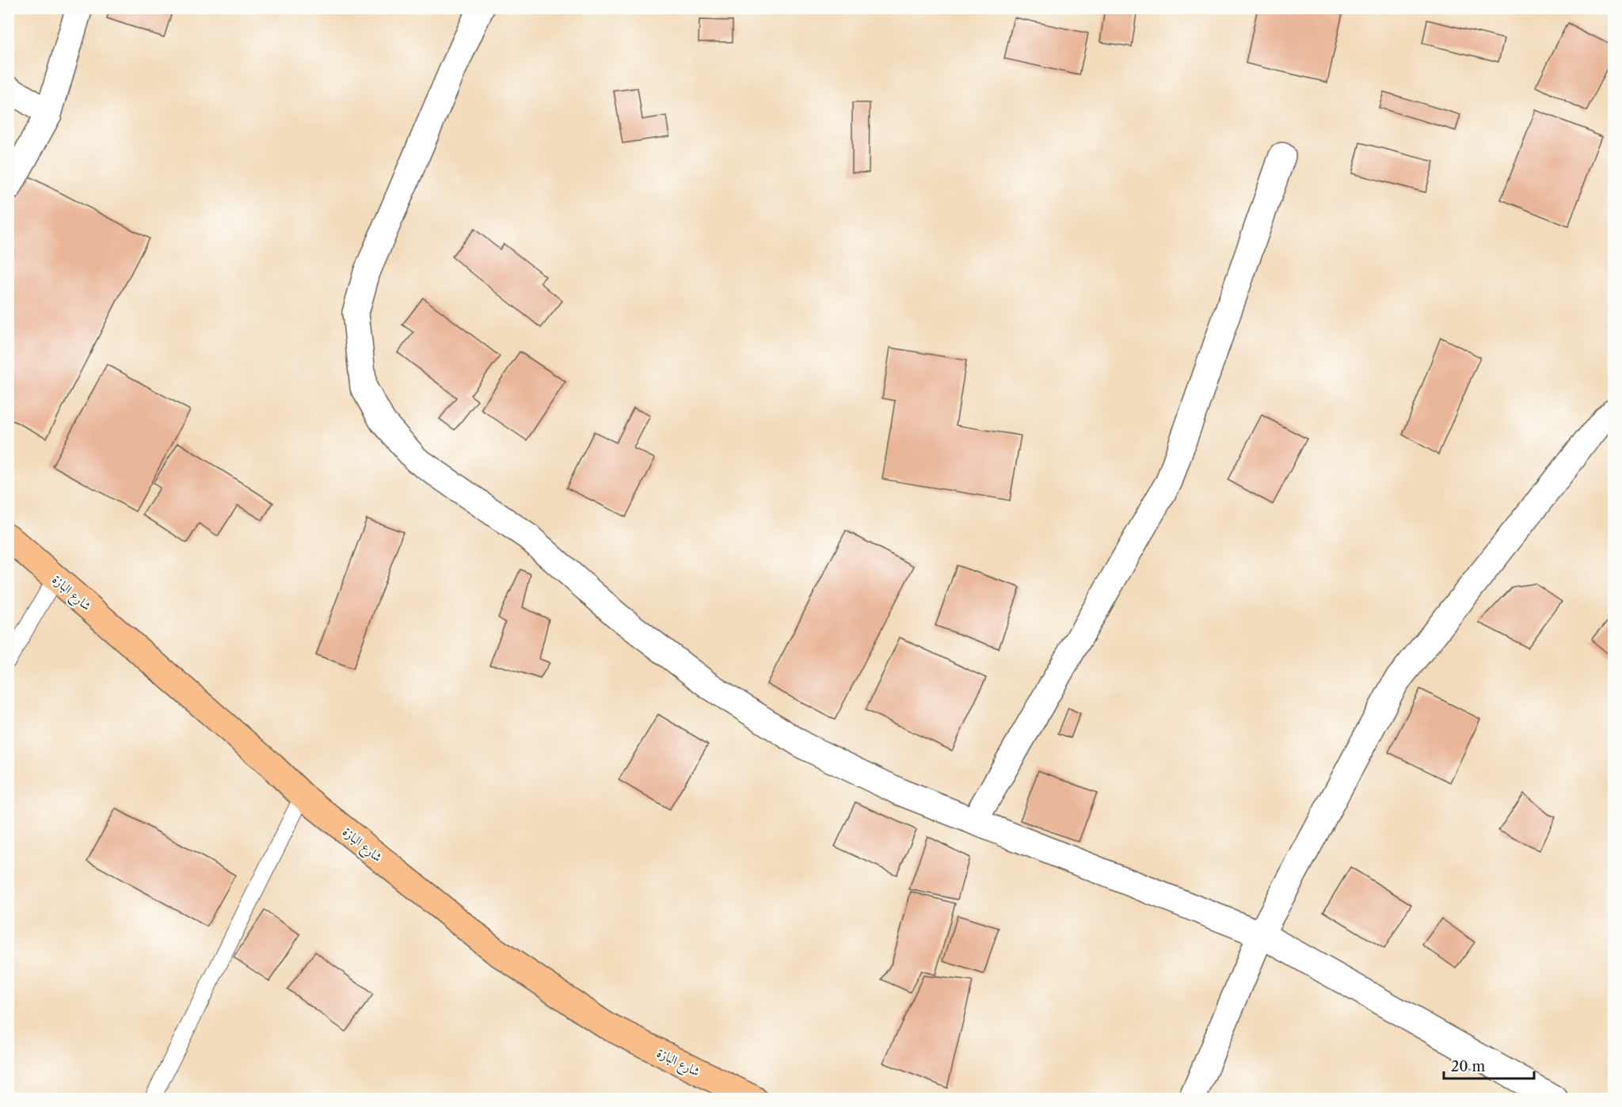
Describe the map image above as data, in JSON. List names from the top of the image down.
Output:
{
  "streets": {
    "main road": ["شارع البازة"]
  },
  "scale_bar": "20 m"
}
